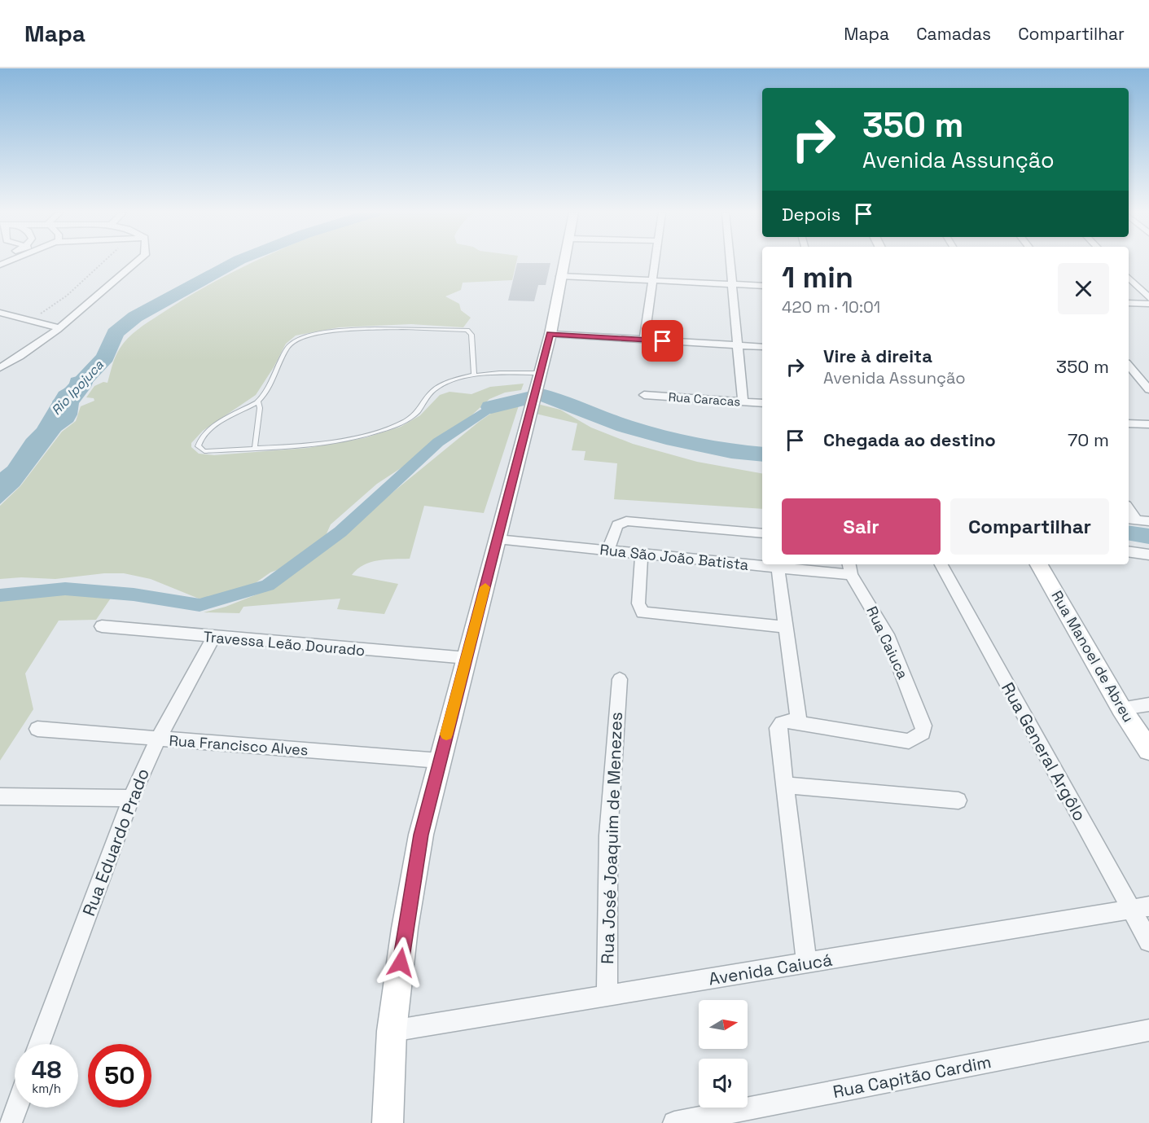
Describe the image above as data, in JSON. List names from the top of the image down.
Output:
{
  "streets": {
    "main road": ["Rua Manoel de Abreu"],
    "street": [
      "Rua Caracas",
      "Rua São João Batista",
      "Rua Caiuca",
      "Travessa Leão Dourado",
      "Rua Francisco Alves",
      "Rua General Argôlo",
      "Rua José Joaquim de Menezes",
      "Rua Eduardo Prado",
      "Avenida Caiucá",
      "Rua Capitão Cardim"
    ]
  },
  "crossings": [
    ["Rua São João Batista", "Rua Caiuca"],
    ["Travessa Leão Dourado", "Rua Eduardo Prado"],
    ["Rua Francisco Alves", "Rua Eduardo Prado"],
    ["Rua General Argôlo", "Avenida Caiucá"],
    ["Rua José Joaquim de Menezes", "Avenida Caiucá"]
  ],
  "water": ["Rio Ipojuca"],
  "north": "right",
  "page": {
    "header": "Mapa",
    "nav": ["Mapa", "Camadas", "Compartilhar"],
    "turn": ["350 m", "Avenida Assunção"],
    "then": "Depois",
    "heading": ["1 min", "420 m · 10:01"],
    "list": [
      {
        "name": "Vire à direita",
        "note": "Avenida Assunção",
        "value": "350 m"
      },
      {
        "name": "Chegada ao destino",
        "value": "70 m"
      }
    ],
    "buttons": ["Sair", "Compartilhar"],
    "speed": "48 km/h",
    "limit": "50"
  }
}
